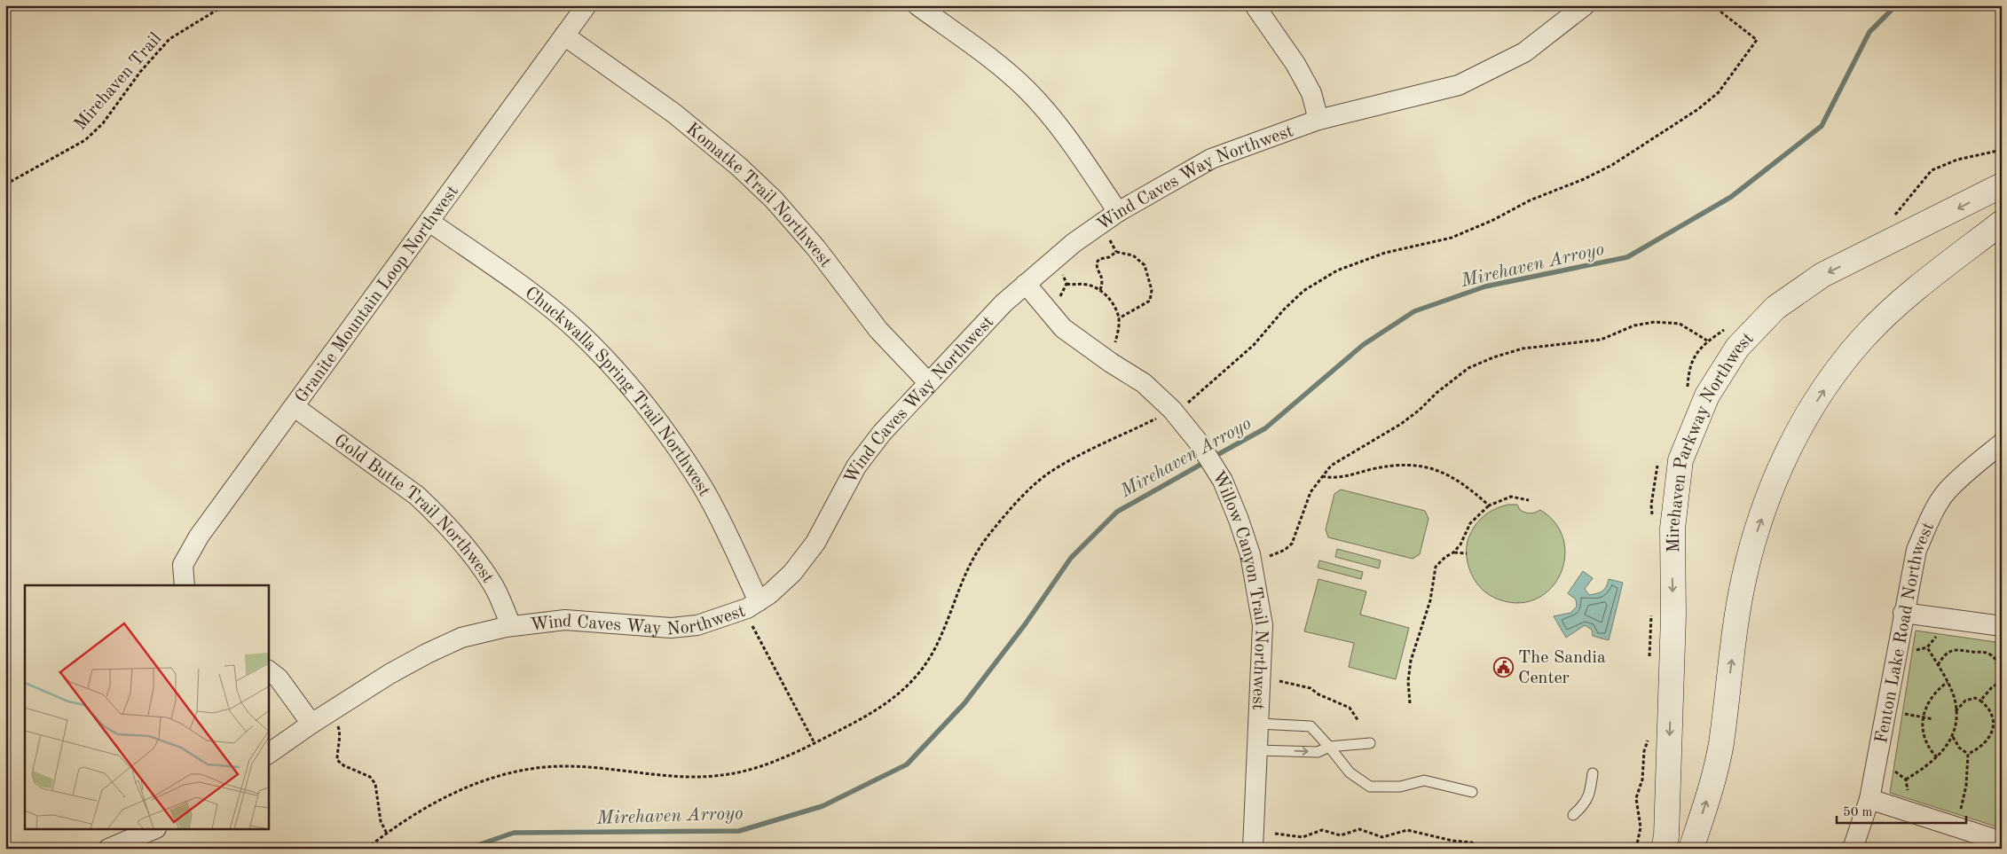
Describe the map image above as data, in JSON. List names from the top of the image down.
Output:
{
  "streets": {
    "street": [
      "Wind Caves Way Northwest",
      "Komatke Trail Northwest",
      "Granite Mountain Loop Northwest",
      "Chuckwalla Spring Trail Northwest",
      "Mirehaven Parkway Northwest",
      "Gold Butte Trail Northwest",
      "Willow Canyon Trail Northwest",
      "Fenton Lake Road Northwest"
    ],
    "path": ["Mirehaven Trail"]
  },
  "crossings": [
    ["Wind Caves Way Northwest", "Komatke Trail Northwest"],
    ["Wind Caves Way Northwest", "Chuckwalla Spring Trail Northwest"],
    ["Wind Caves Way Northwest", "Gold Butte Trail Northwest"],
    ["Wind Caves Way Northwest", "Willow Canyon Trail Northwest"],
    ["Komatke Trail Northwest", "Granite Mountain Loop Northwest"],
    ["Granite Mountain Loop Northwest", "Chuckwalla Spring Trail Northwest"],
    ["Granite Mountain Loop Northwest", "Gold Butte Trail Northwest"]
  ],
  "water": ["Mirehaven Arroyo"],
  "places": {
    "public building": ["The Sandia Center"]
  },
  "scale_bar": "50 m"
}
